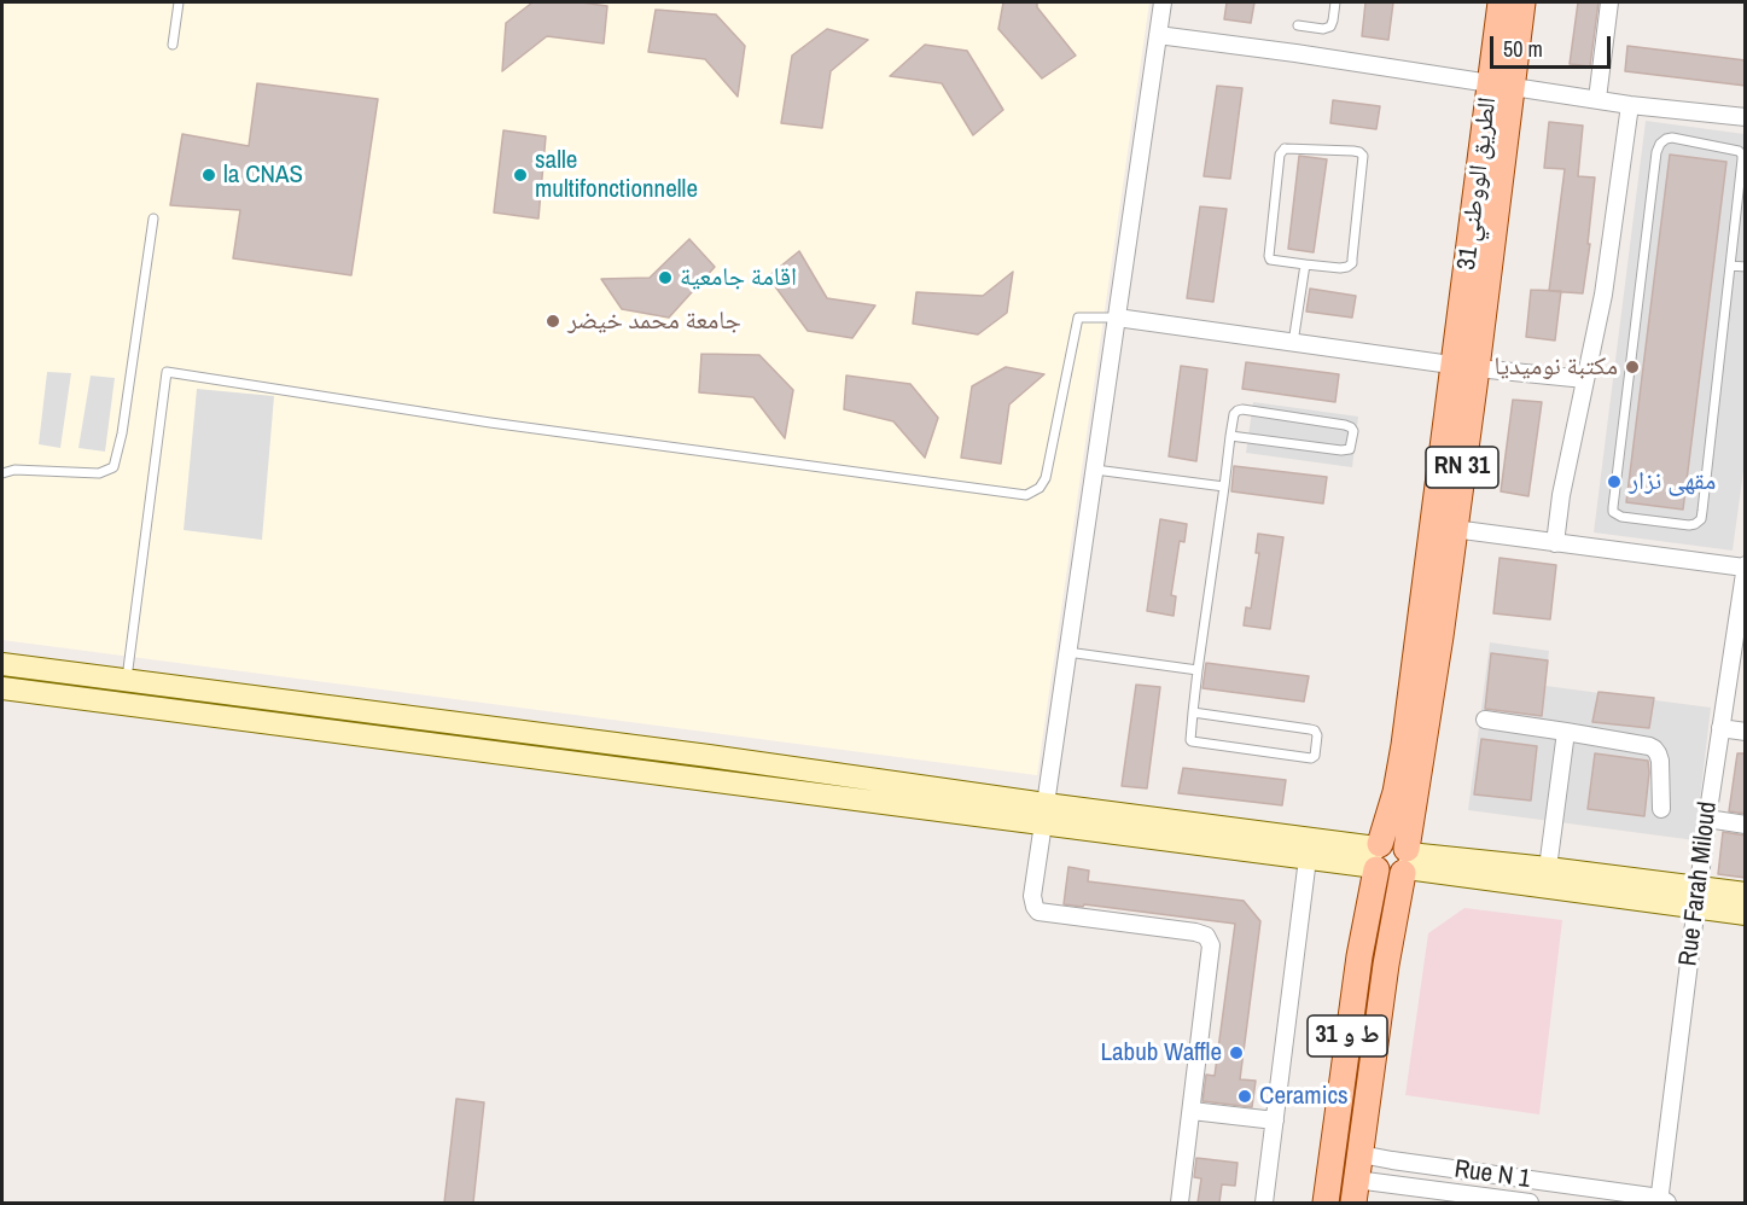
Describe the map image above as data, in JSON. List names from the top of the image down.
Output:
{
  "streets": {
    "main road": ["الطريق الووطني 31", "RN 31", "ط و 31"],
    "street": ["Rue Farah Miloud", "Rue N 1"]
  },
  "crossings": [
    ["الطريق الووطني 31", "RN 31"],
    ["RN 31", "Rue N 1"],
    ["Rue Farah Miloud", "Rue N 1"]
  ],
  "places": [
    "la CNAS",
    "salle multifonctionnelle",
    "اقامة جامعية",
    "جامعة محمد خيضر",
    "مكتبة نوميديا",
    "مقهى نزار",
    "Labub Waffle",
    "Ceramics"
  ],
  "scale_bar": "50 m"
}
